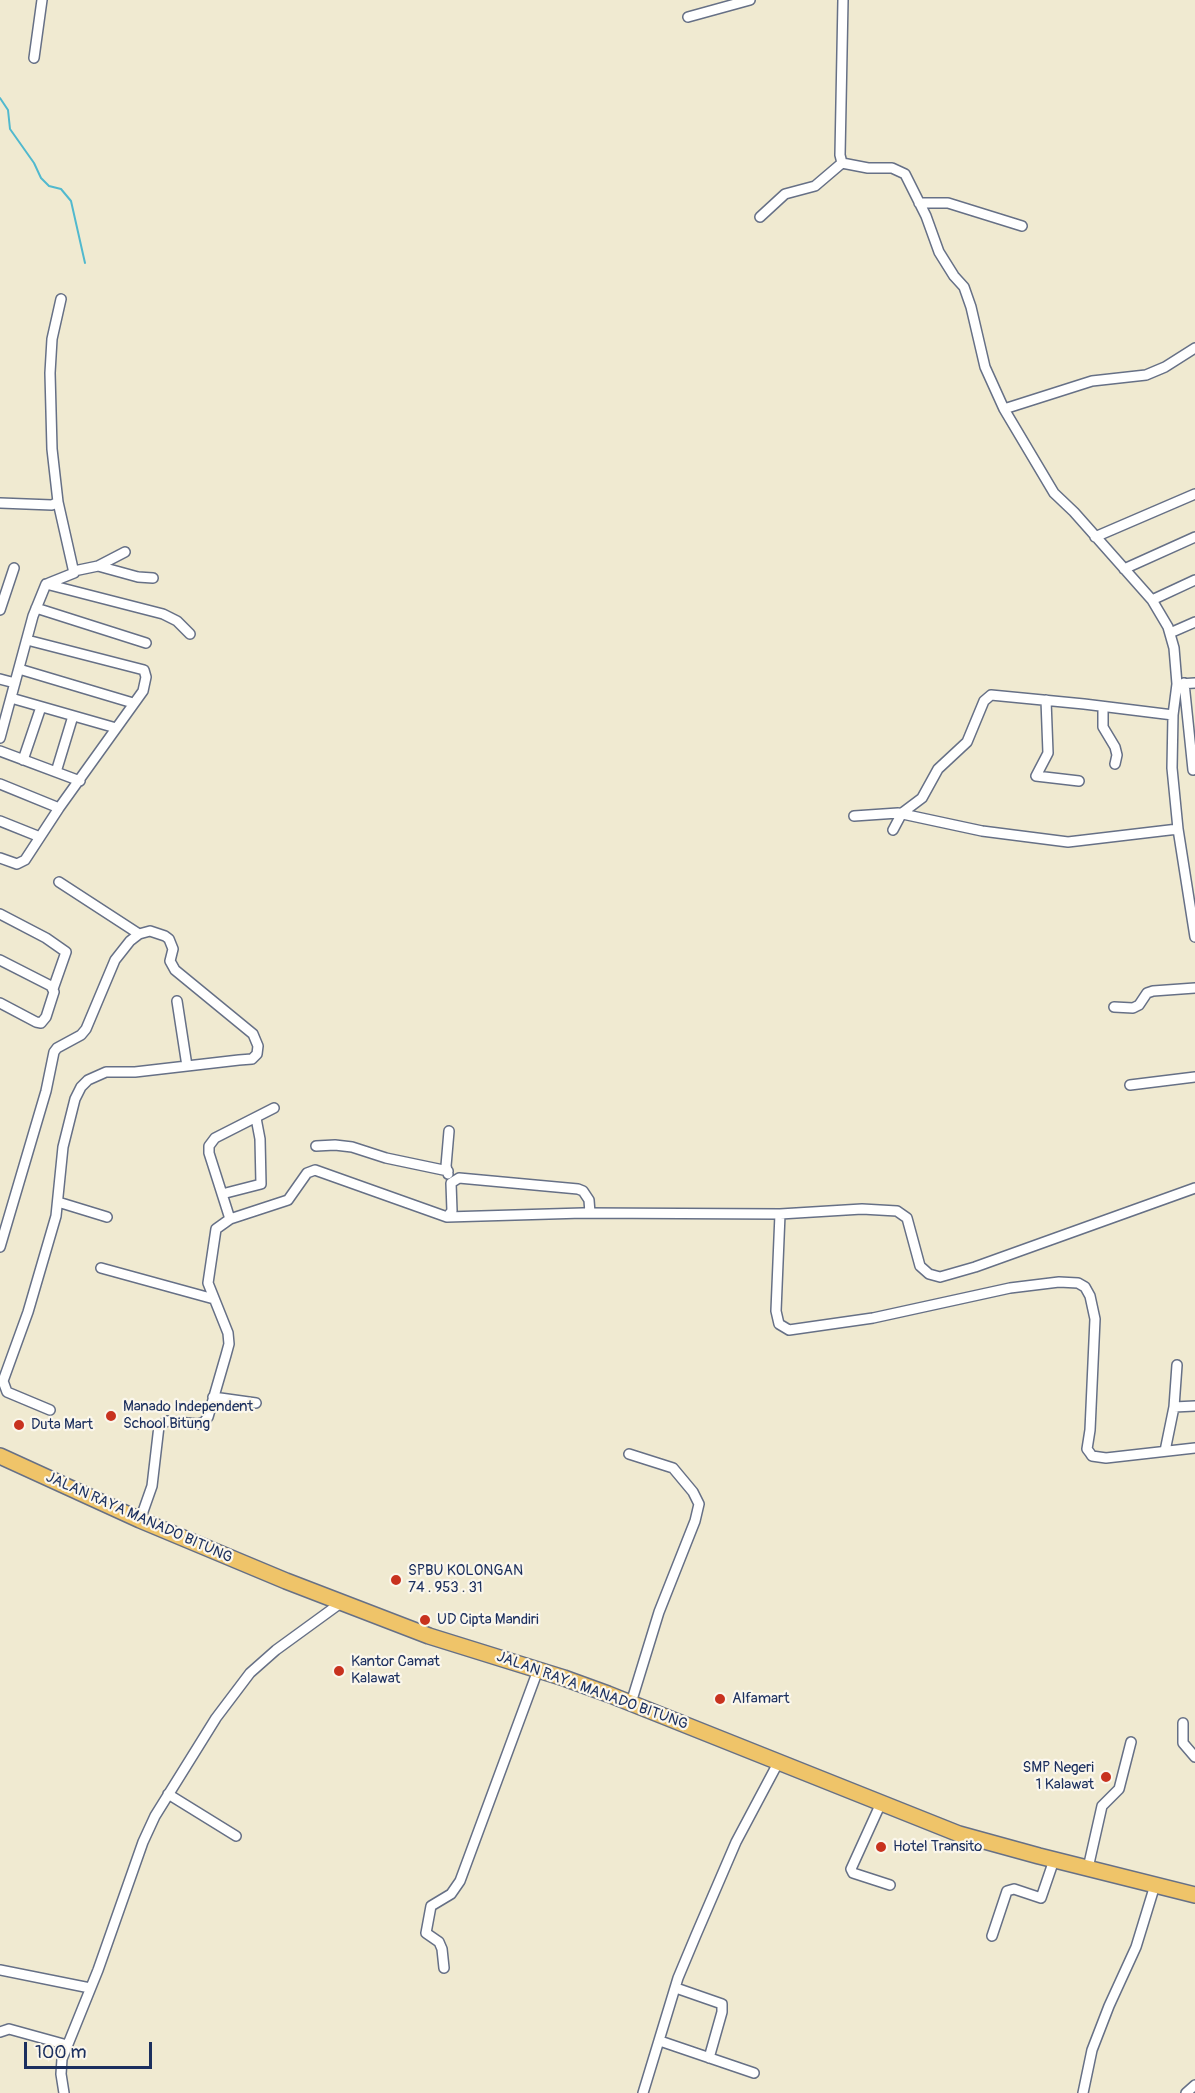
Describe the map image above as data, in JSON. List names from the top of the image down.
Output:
{
  "streets": {
    "highway": ["JALAN RAYA MANADO BITUNG"]
  },
  "places": [
    "Manado Independent School Bitung",
    "Duta Mart",
    "SPBU KOLONGAN 74 . 953 . 31",
    "UD Cipta Mandiri",
    "Kantor Camat Kalawat",
    "Alfamart",
    "SMP Negeri 1 Kalawat",
    "Hotel Transito"
  ],
  "scale_bar": "100 m"
}
